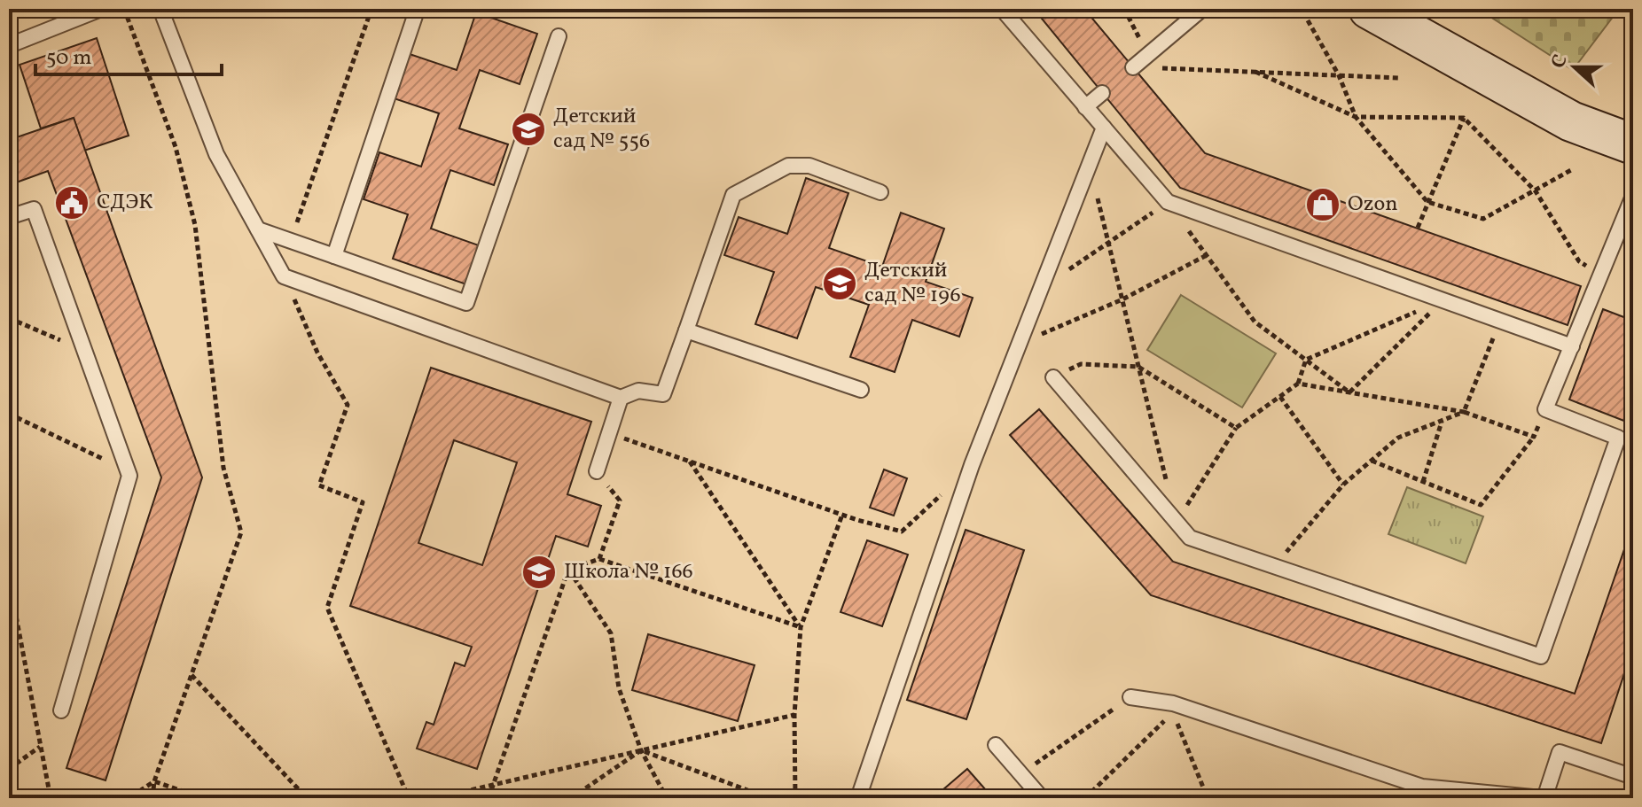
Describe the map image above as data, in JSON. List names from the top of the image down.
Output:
{
  "places": {
    "school or university": ["Детский сад № 556", "Детский сад № 196", "Школа № 166"],
    "public building": ["СДЭК"],
    "shop": ["Ozon"]
  },
  "scale_bar": "50 m",
  "north": "left"
}
